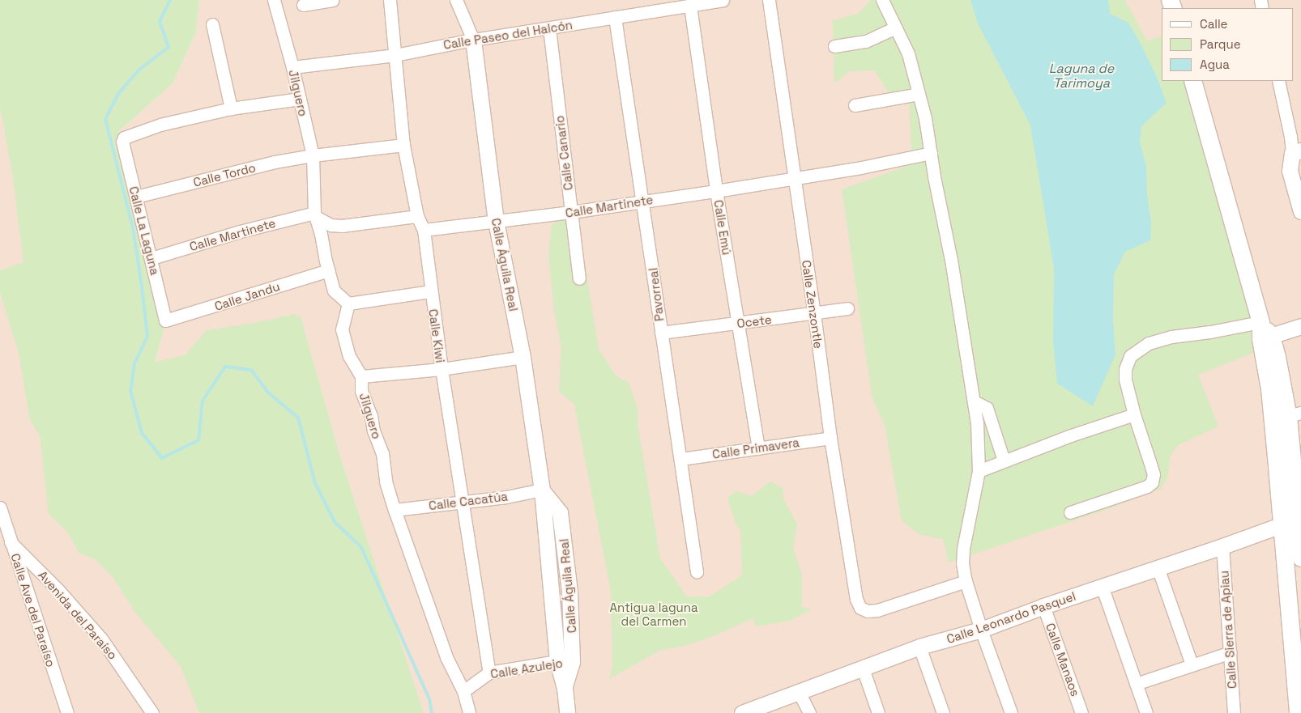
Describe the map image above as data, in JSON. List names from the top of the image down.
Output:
{
  "streets": {
    "street": [
      "Calle Paseo del Halcón",
      "Jilguero",
      "Calle Canario",
      "Calle Tordo",
      "Calle Martinete",
      "Calle Emú",
      "Calle La Laguna",
      "Calle Águila Real",
      "Pavorreal",
      "Calle Jandu",
      "Calle Zenzontle",
      "Ocete",
      "Calle Kiwi",
      "Calle Primavera",
      "Calle Cacatúa",
      "Calle Ave del Paraíso",
      "Avenida del Paraíso",
      "Calle Leonardo Pasquel",
      "Calle Sierra de Apiau",
      "Calle Manaos",
      "Calle Azulejo"
    ]
  },
  "crossings": [
    ["Calle Paseo del Halcón", "Jilguero"],
    ["Calle Paseo del Halcón", "Calle Canario"],
    ["Calle Paseo del Halcón", "Calle Emú"],
    ["Calle Paseo del Halcón", "Calle Águila Real"],
    ["Calle Paseo del Halcón", "Pavorreal"],
    ["Calle Paseo del Halcón", "Calle Kiwi"],
    ["Jilguero", "Calle Tordo"],
    ["Jilguero", "Calle Martinete"],
    ["Jilguero", "Calle Jandu"],
    ["Jilguero", "Calle Cacatúa"],
    ["Jilguero", "Calle Azulejo"],
    ["Calle Canario", "Calle Martinete"],
    ["Calle Tordo", "Calle La Laguna"],
    ["Calle Tordo", "Calle Kiwi"],
    ["Calle Martinete", "Calle Emú"],
    ["Calle Martinete", "Calle La Laguna"],
    ["Calle Martinete", "Calle Águila Real"],
    ["Calle Martinete", "Pavorreal"],
    ["Calle Martinete", "Calle Zenzontle"],
    ["Calle Martinete", "Calle Kiwi"],
    ["Calle Emú", "Ocete"],
    ["Calle Emú", "Calle Primavera"],
    ["Calle La Laguna", "Calle Jandu"],
    ["Calle Águila Real", "Calle Cacatúa"],
    ["Calle Águila Real", "Calle Azulejo"],
    ["Pavorreal", "Ocete"],
    ["Pavorreal", "Calle Primavera"],
    ["Calle Zenzontle", "Ocete"],
    ["Calle Zenzontle", "Calle Primavera"],
    ["Calle Kiwi", "Calle Cacatúa"],
    ["Calle Kiwi", "Calle Azulejo"],
    ["Calle Ave del Paraíso", "Avenida del Paraíso"],
    ["Calle Leonardo Pasquel", "Calle Sierra de Apiau"],
    ["Calle Leonardo Pasquel", "Calle Manaos"]
  ],
  "water": ["Laguna de Tarimoya"],
  "parks": ["Antigua laguna del Carmen"],
  "legend": ["Calle", "Parque", "Agua"]
}
